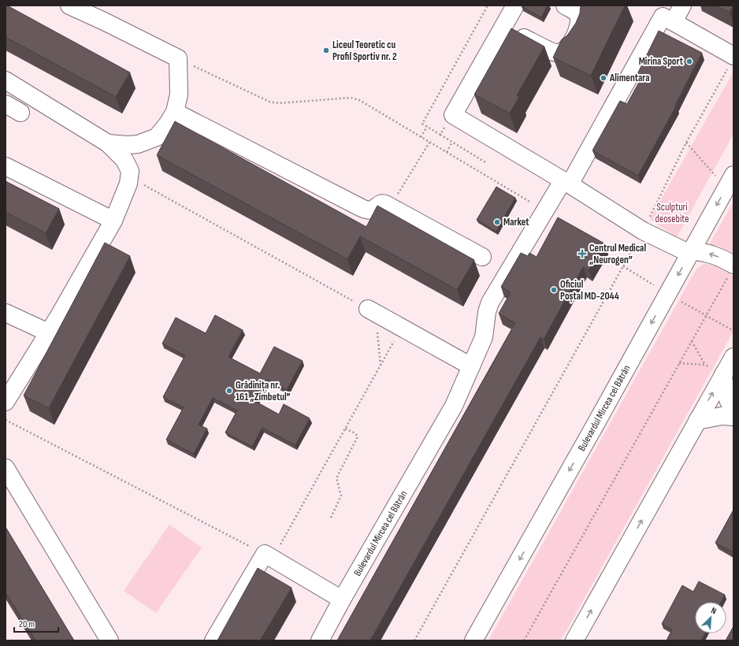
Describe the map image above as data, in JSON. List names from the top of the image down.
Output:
{
  "streets": {
    "main road": ["Bulevardul Mircea cel Bătrân"]
  },
  "parks": ["Sculpturi deosebite"],
  "places": {
    "other": [
      "Liceul Teoretic cu Profil Sportiv nr. 2",
      "Mirina Sport",
      "Alimentara",
      "Market",
      "Oficiul Poștal MD-2044",
      "Grădinița nr. 161 „Zîmbetul”"
    ],
    "health": ["Centrul Medical „Neurogen”"]
  },
  "scale_bar": "20 m",
  "north": "top right"
}
